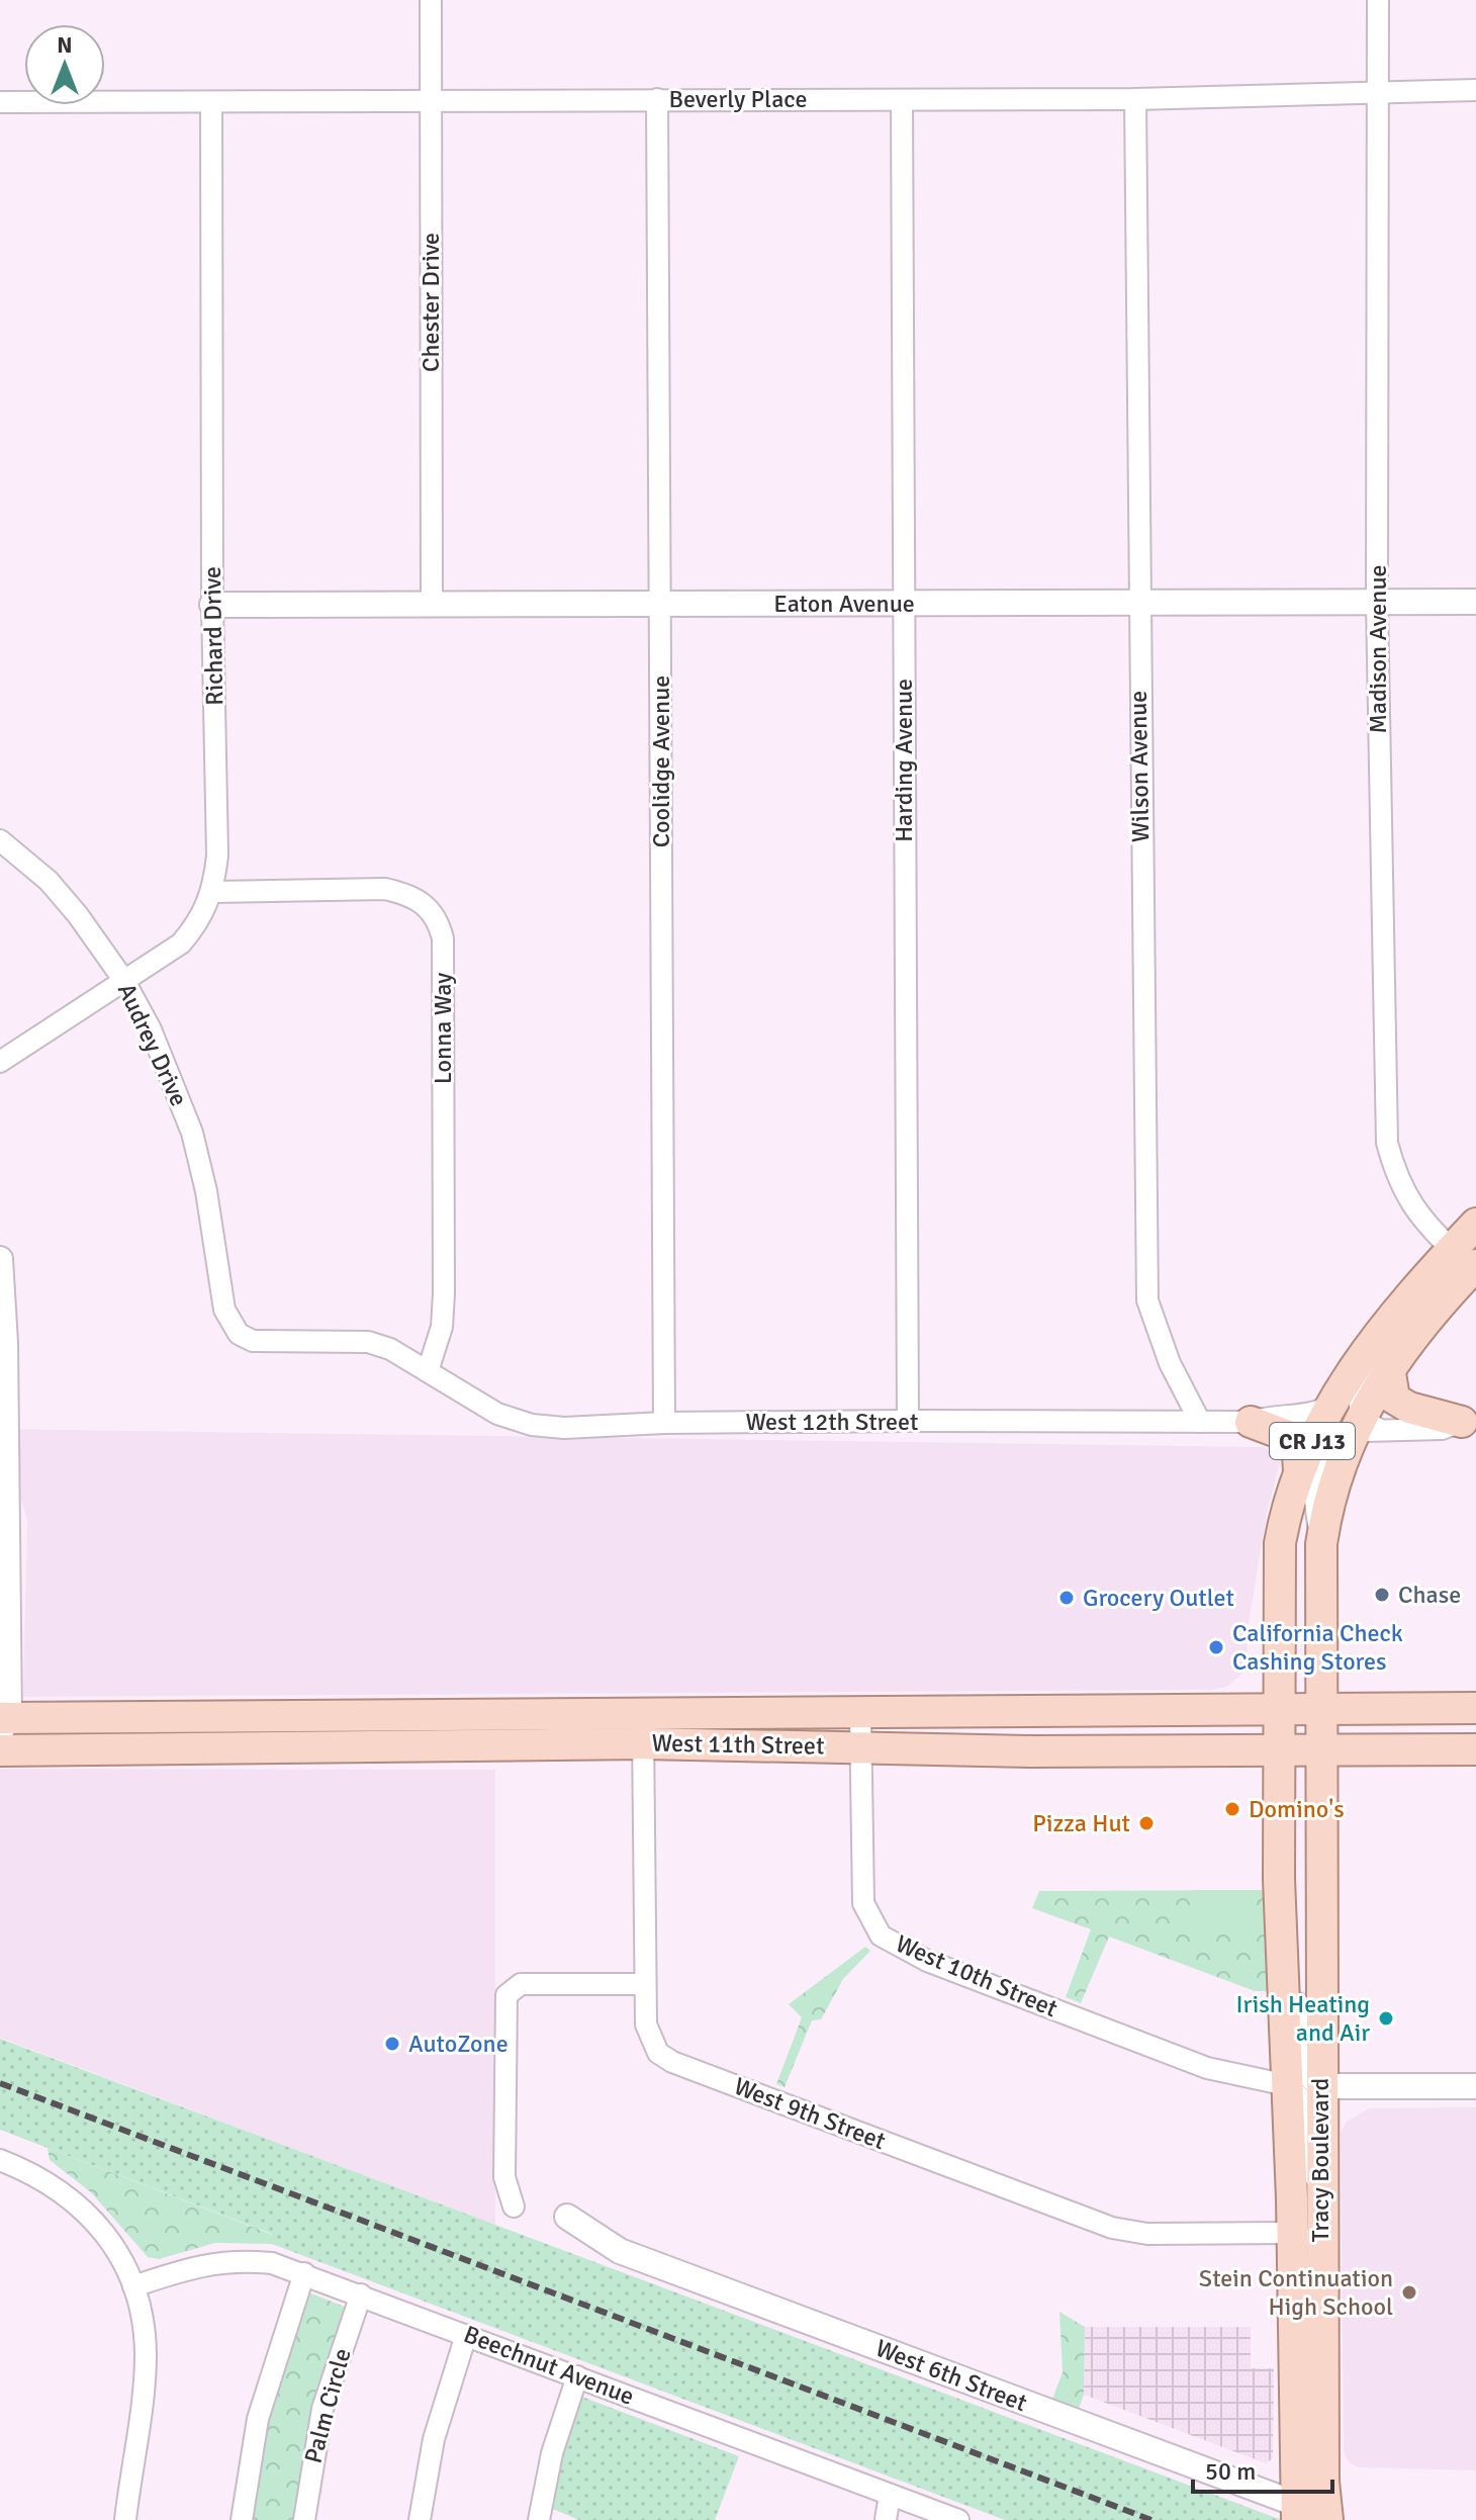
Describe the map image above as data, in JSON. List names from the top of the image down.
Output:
{
  "streets": {
    "main road": ["CR J13", "West 11th Street", "Tracy Boulevard"],
    "street": [
      "Beverly Place",
      "Chester Drive",
      "Eaton Avenue",
      "Richard Drive",
      "Madison Avenue",
      "Harding Avenue",
      "Coolidge Avenue",
      "Wilson Avenue",
      "Lonna Way",
      "Audrey Drive",
      "West 12th Street",
      "West 10th Street",
      "West 9th Street",
      "Beechnut Avenue",
      "West 6th Street",
      "Palm Circle"
    ]
  },
  "crossings": [
    ["Beverly Place", "Chester Drive"],
    ["Beverly Place", "Richard Drive"],
    ["Beverly Place", "Madison Avenue"],
    ["Beverly Place", "Harding Avenue"],
    ["Beverly Place", "Coolidge Avenue"],
    ["Beverly Place", "Wilson Avenue"],
    ["Chester Drive", "Eaton Avenue"],
    ["Eaton Avenue", "Richard Drive"],
    ["Eaton Avenue", "Madison Avenue"],
    ["Eaton Avenue", "Harding Avenue"],
    ["Eaton Avenue", "Coolidge Avenue"],
    ["Eaton Avenue", "Wilson Avenue"],
    ["Richard Drive", "Lonna Way"],
    ["Richard Drive", "Audrey Drive"],
    ["Madison Avenue", "CR J13"],
    ["Harding Avenue", "West 12th Street"],
    ["Coolidge Avenue", "West 12th Street"],
    ["Wilson Avenue", "West 12th Street"],
    ["Lonna Way", "Audrey Drive"],
    ["Lonna Way", "West 12th Street"],
    ["Audrey Drive", "West 12th Street"],
    ["West 12th Street", "CR J13"],
    ["CR J13", "West 11th Street"],
    ["CR J13", "Tracy Boulevard"],
    ["West 11th Street", "West 10th Street"],
    ["West 11th Street", "West 9th Street"],
    ["West 11th Street", "Tracy Boulevard"],
    ["West 10th Street", "Tracy Boulevard"],
    ["West 9th Street", "Tracy Boulevard"],
    ["Tracy Boulevard", "West 6th Street"],
    ["Beechnut Avenue", "Palm Circle"]
  ],
  "places": [
    "Chase",
    "Grocery Outlet",
    "California Check Cashing Stores",
    "Domino's",
    "Pizza Hut",
    "Irish Heating and Air",
    "AutoZone",
    "Stein Continuation High School"
  ],
  "scale_bar": "50 m",
  "north": "top"
}
